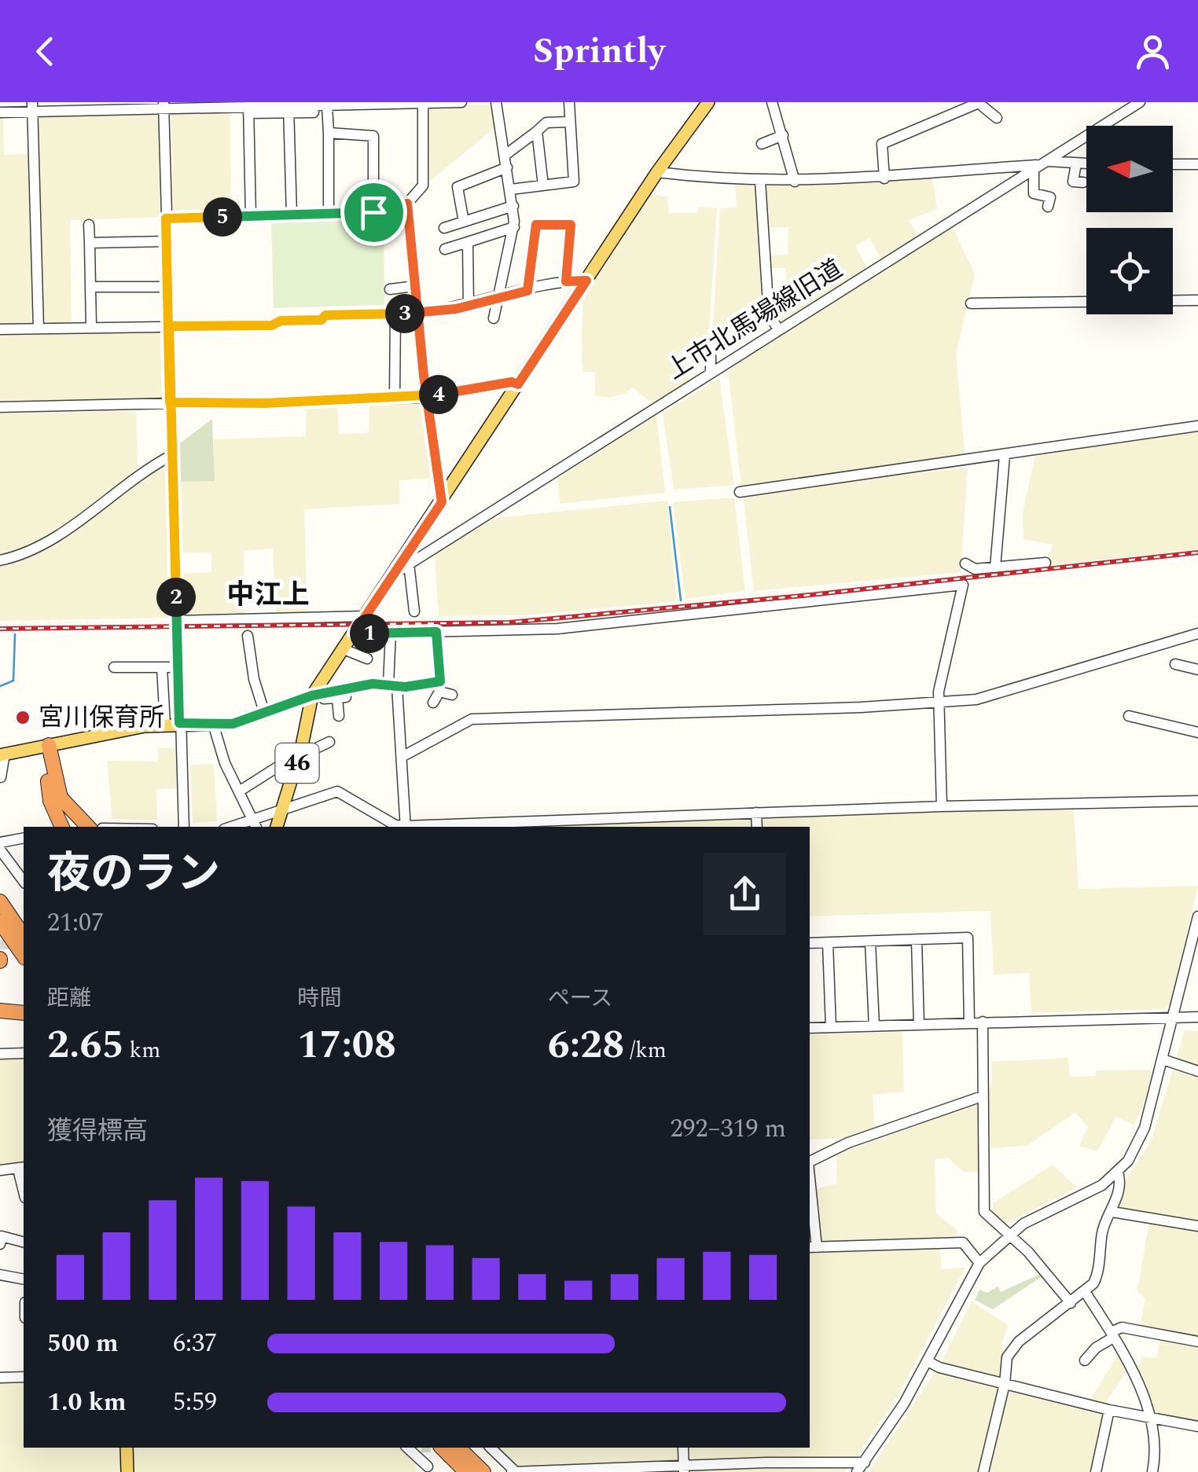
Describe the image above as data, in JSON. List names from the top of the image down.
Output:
{
  "streets": {
    "main road": ["46"],
    "street": ["上市北馬場線旧道"]
  },
  "crossings": [
    ["上市北馬場線旧道", "46"]
  ],
  "districts": ["中江上"],
  "places": ["宮川保育所"],
  "north": "left",
  "page": {
    "header": "Sprintly",
    "pins": [
      "5",
      "3",
      "4",
      "2",
      "1"
    ],
    "heading": ["夜のラン", "21:07"],
    "stats": [
      ["距離", "2.65 km"],
      ["時間", "17:08"],
      ["ペース", "6:28 /km"]
    ],
    "chart": ["獲得標高", "292–319 m"],
    "list": [
      {
        "name": "500 m",
        "note": "6:37"
      },
      {
        "name": "1.0 km",
        "note": "5:59"
      }
    ]
  }
}
